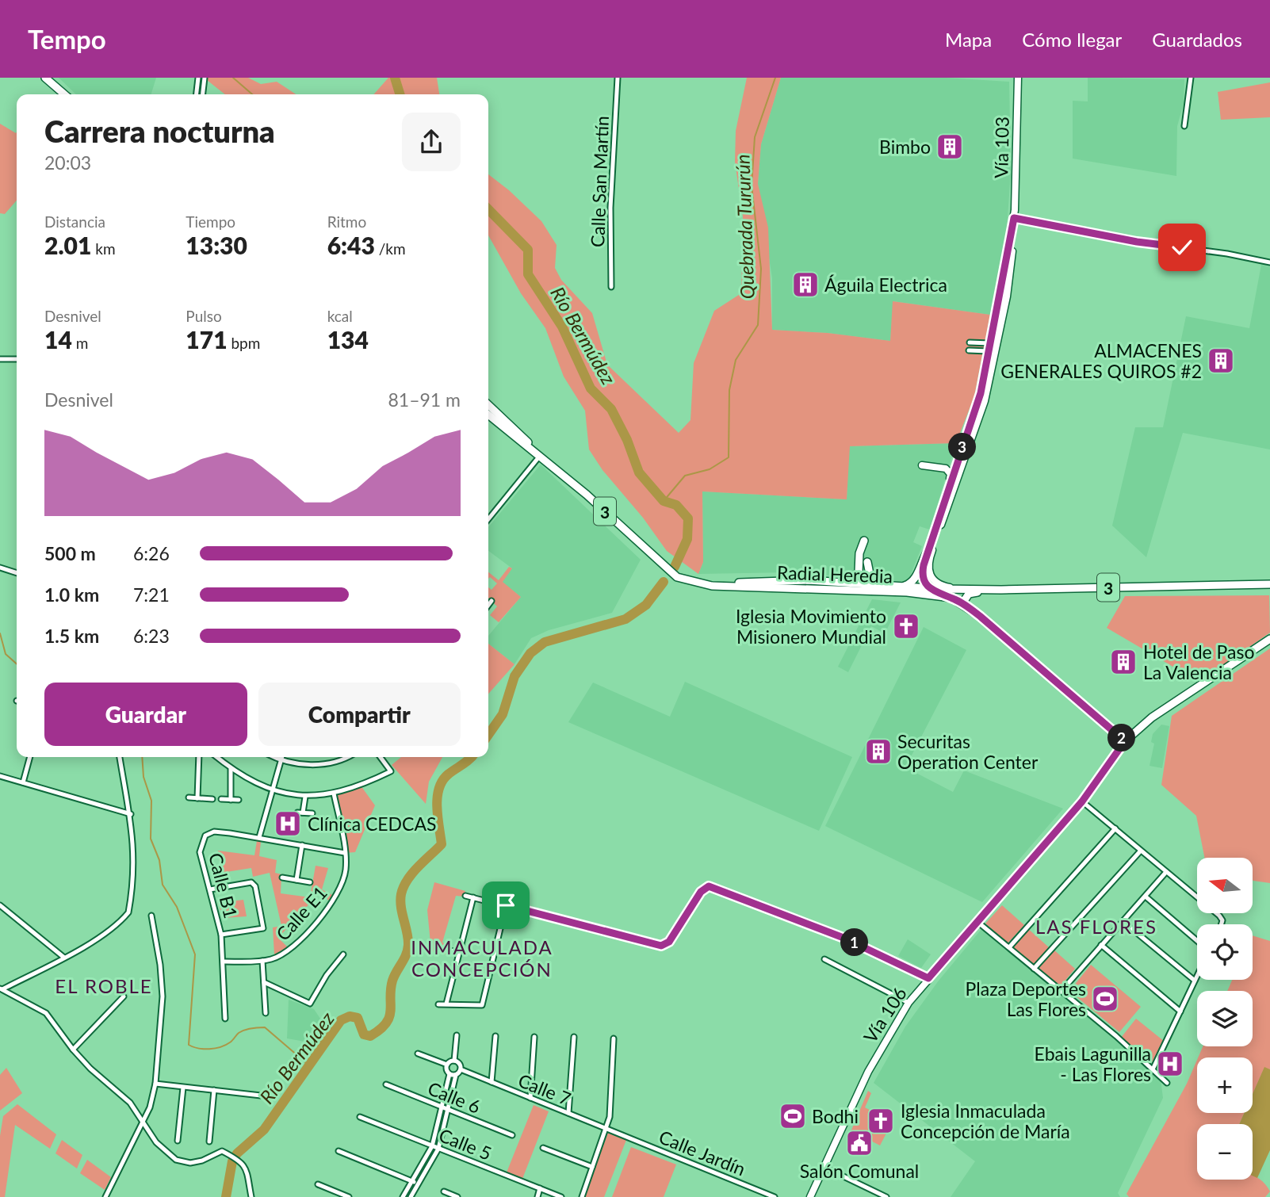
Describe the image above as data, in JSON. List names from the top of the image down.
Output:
{
  "streets": {
    "main road": [
      "Vía 103",
      "3",
      "Radial Heredia",
      "Vía 106"
    ],
    "street": [
      "Calle San Martín",
      "Calle B1",
      "Calle E1",
      "Calle 7",
      "Calle 6",
      "Calle 5",
      "Calle Jardín"
    ]
  },
  "crossings": [
    ["Vía 103", "Radial Heredia"],
    ["Radial Heredia", "Vía 106"],
    ["Calle B1", "Calle E1"],
    ["Calle 7", "Calle Jardín"]
  ],
  "districts": ["LAS FLORES", "INMACULADA CONCEPCIÓN", "EL ROBLE"],
  "water": ["Quebrada Tururún", "Río Bermúdez"],
  "places": {
    "building": [
      "Bimbo",
      "Águila Electrica",
      "ALMACENES GENERALES QUIROS #2",
      "Hotel de Paso La Valencia",
      "Securitas Operation Center"
    ],
    "church": ["Iglesia Movimiento Misionero Mundial", "Iglesia Inmaculada Concepción de María"],
    "hospital": ["Clínica CEDCAS", "Ebais Lagunilla - Las Flores"],
    "sports": ["Plaza Deportes Las Flores", "Bodhi"],
    "public building": ["Salón Comunal"]
  },
  "north": "left",
  "page": {
    "header": "Tempo",
    "nav": ["Mapa", "Cómo llegar", "Guardados"],
    "heading": ["Carrera nocturna", "20:03"],
    "stats": [
      ["Distancia", "2.01 km"],
      ["Tiempo", "13:30"],
      ["Ritmo", "6:43 /km"],
      ["Desnivel", "14 m"],
      ["Pulso", "171 bpm"],
      ["kcal", "134"]
    ],
    "chart": ["Desnivel", "81–91 m"],
    "pins": ["3", "2", "1"],
    "list": [
      {
        "name": "500 m",
        "note": "6:26"
      },
      {
        "name": "1.0 km",
        "note": "7:21"
      },
      {
        "name": "1.5 km",
        "note": "6:23"
      }
    ],
    "buttons": ["Guardar", "Compartir"],
    "map_buttons": ["+", "−"]
  }
}
